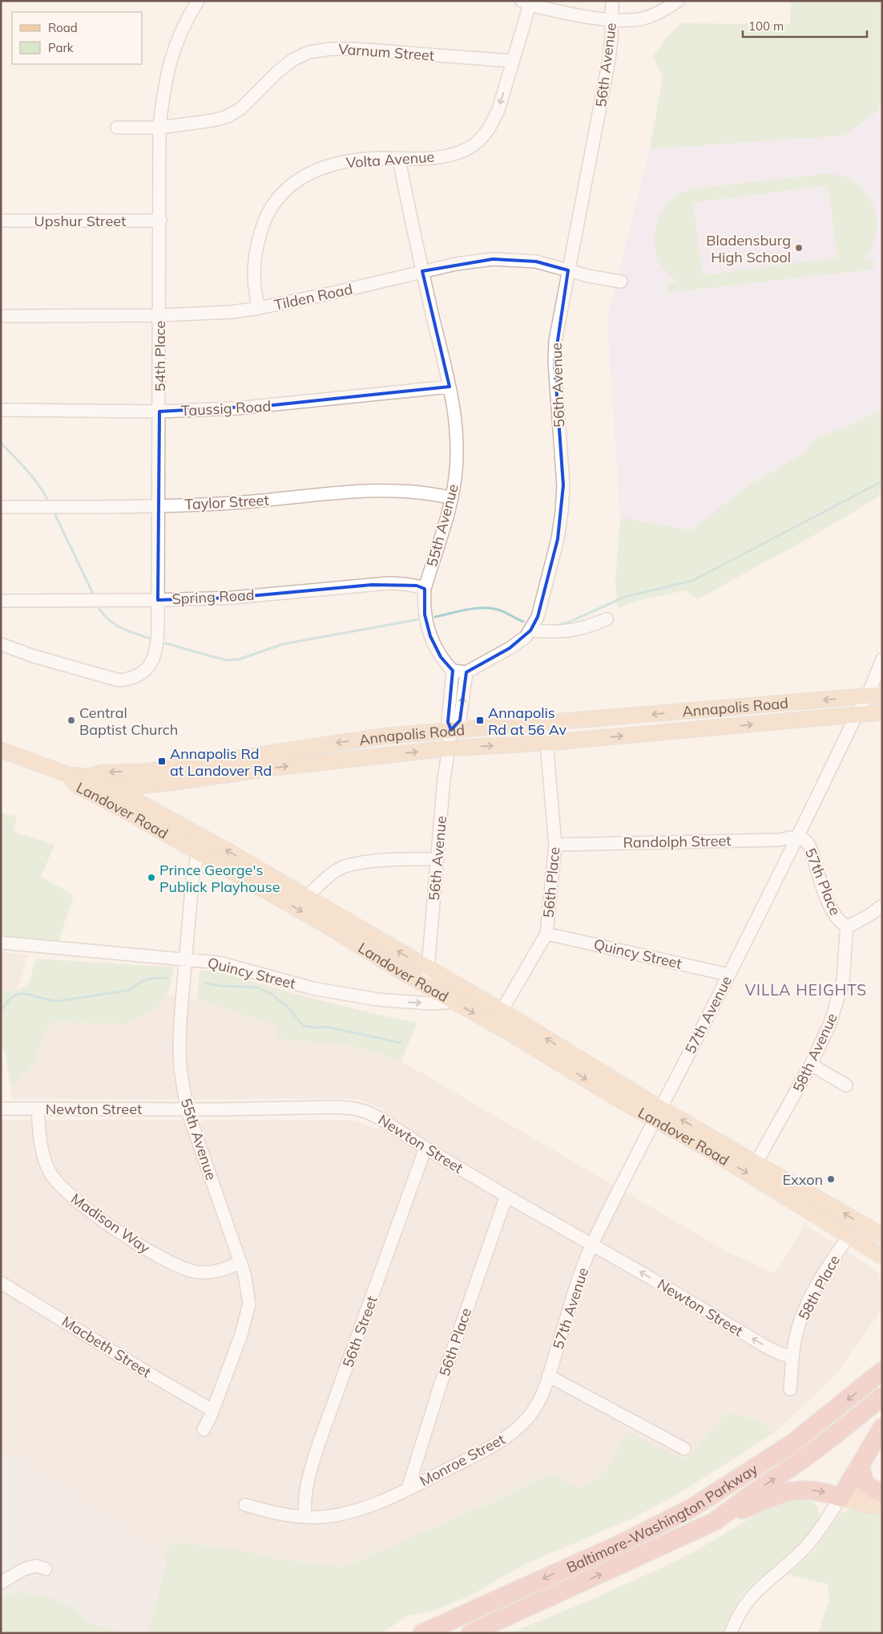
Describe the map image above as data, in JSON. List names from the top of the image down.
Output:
{
  "streets": {
    "highway": ["Baltimore-Washington Parkway"],
    "main road": ["Annapolis Road", "Landover Road"],
    "street": [
      "Varnum Street",
      "56th Avenue",
      "Volta Avenue",
      "Upshur Street",
      "Tilden Road",
      "54th Place",
      "Taussig Road",
      "Taylor Street",
      "55th Avenue",
      "Spring Road",
      "Randolph Street",
      "57th Place",
      "56th Place",
      "Quincy Street",
      "57th Avenue",
      "58th Avenue",
      "Newton Street",
      "Madison Way",
      "58th Place",
      "56th Street",
      "Macbeth Street",
      "Monroe Street"
    ]
  },
  "crossings": [
    ["Varnum Street", "Volta Avenue"],
    ["Varnum Street", "54th Place"],
    ["56th Avenue", "Tilden Road"],
    ["56th Avenue", "Annapolis Road"],
    ["56th Avenue", "Landover Road"],
    ["Volta Avenue", "Tilden Road"],
    ["Volta Avenue", "55th Avenue"],
    ["Upshur Street", "54th Place"],
    ["Tilden Road", "54th Place"],
    ["Tilden Road", "55th Avenue"],
    ["54th Place", "Taussig Road"],
    ["54th Place", "Taylor Street"],
    ["54th Place", "Spring Road"],
    ["Taussig Road", "55th Avenue"],
    ["Taylor Street", "55th Avenue"],
    ["55th Avenue", "Spring Road"],
    ["55th Avenue", "Landover Road"],
    ["55th Avenue", "Quincy Street"],
    ["55th Avenue", "Newton Street"],
    ["55th Avenue", "Madison Way"],
    ["55th Avenue", "Macbeth Street"],
    ["Annapolis Road", "Landover Road"],
    ["Annapolis Road", "56th Place"],
    ["Annapolis Road", "57th Avenue"],
    ["Landover Road", "56th Place"],
    ["Landover Road", "Quincy Street"],
    ["Landover Road", "57th Avenue"],
    ["Landover Road", "58th Avenue"],
    ["Landover Road", "58th Place"],
    ["Randolph Street", "57th Place"],
    ["Randolph Street", "56th Place"],
    ["Randolph Street", "57th Avenue"],
    ["57th Place", "57th Avenue"],
    ["57th Place", "58th Avenue"],
    ["56th Place", "Quincy Street"],
    ["56th Place", "Newton Street"],
    ["56th Place", "Monroe Street"],
    ["Quincy Street", "57th Avenue"],
    ["57th Avenue", "Newton Street"],
    ["57th Avenue", "Monroe Street"],
    ["Newton Street", "Madison Way"],
    ["Newton Street", "58th Place"],
    ["Newton Street", "56th Street"],
    ["56th Street", "Monroe Street"]
  ],
  "one_way": ["Quincy Street"],
  "districts": ["VILLA HEIGHTS"],
  "places": {
    "other": [
      "Bladensburg High School",
      "Central Baptist Church",
      "Prince George's Publick Playhouse",
      "Exxon"
    ],
    "transit": ["Annapolis Rd at 56 Av", "Annapolis Rd at Landover Rd"]
  },
  "legend": ["Road", "Park"],
  "scale_bar": "100 m"
}
